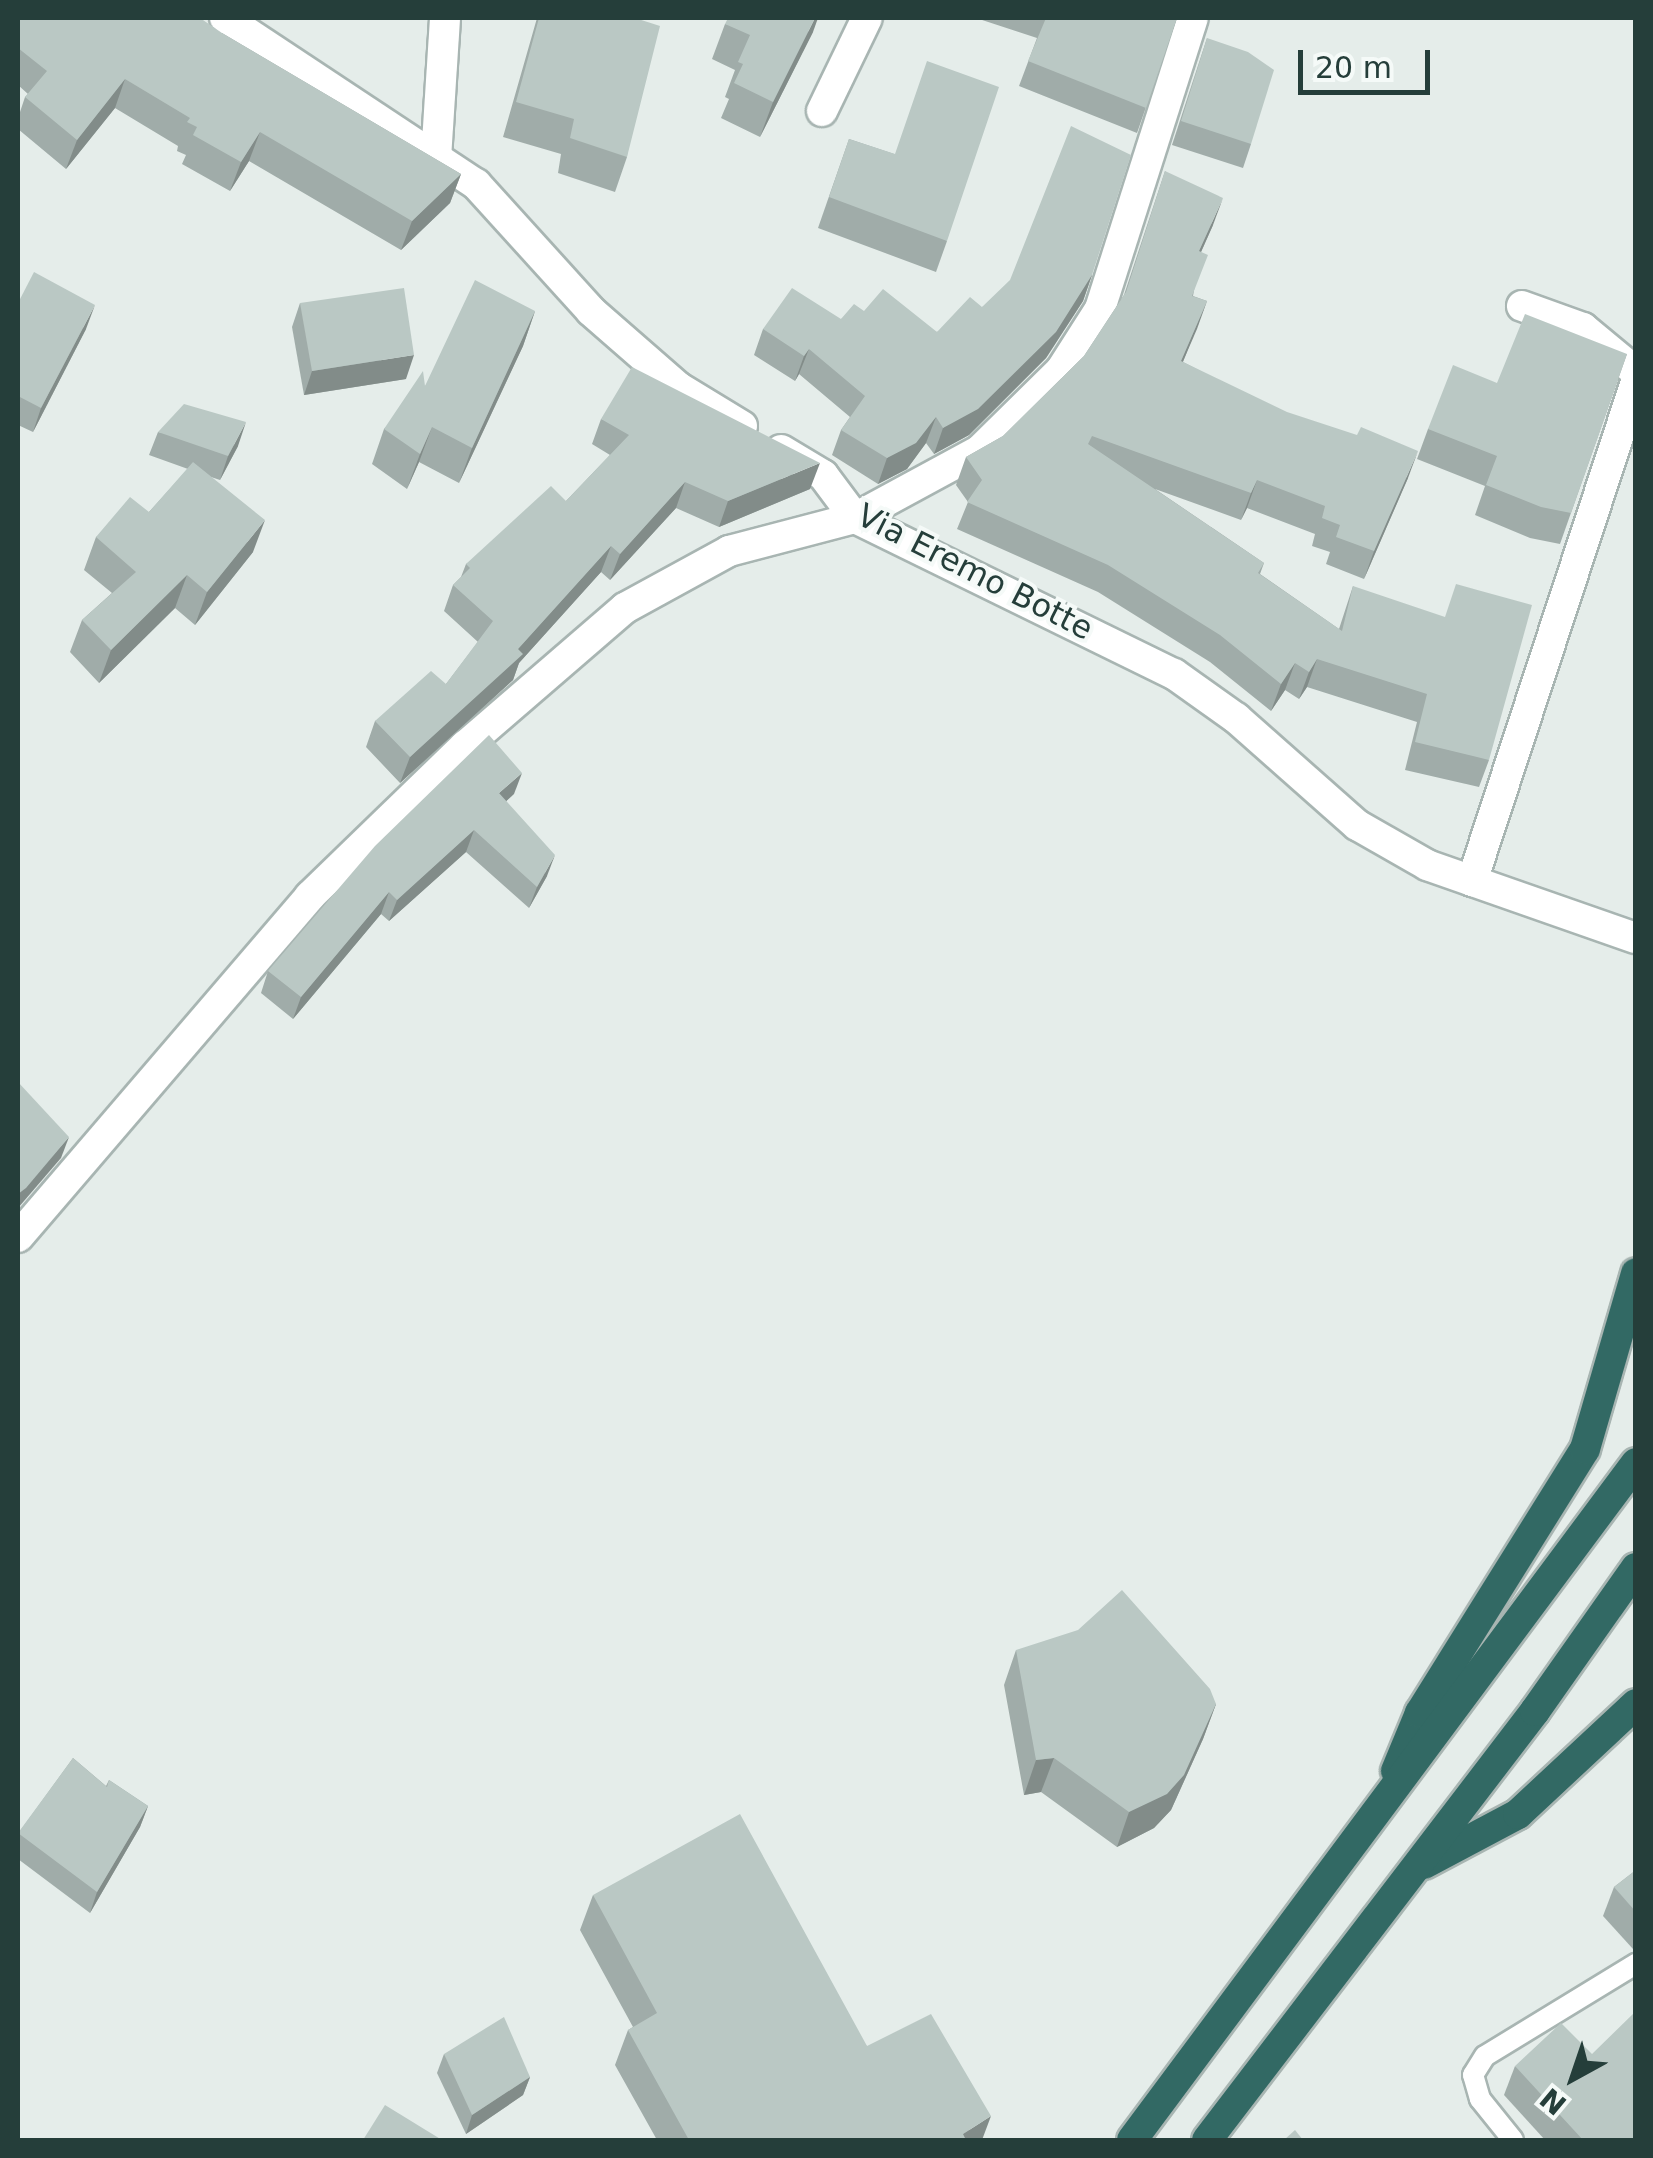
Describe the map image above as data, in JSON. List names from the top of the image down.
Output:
{
  "streets": {
    "street": ["Via Eremo Botte"]
  },
  "scale_bar": "20 m",
  "north": "bottom left"
}
